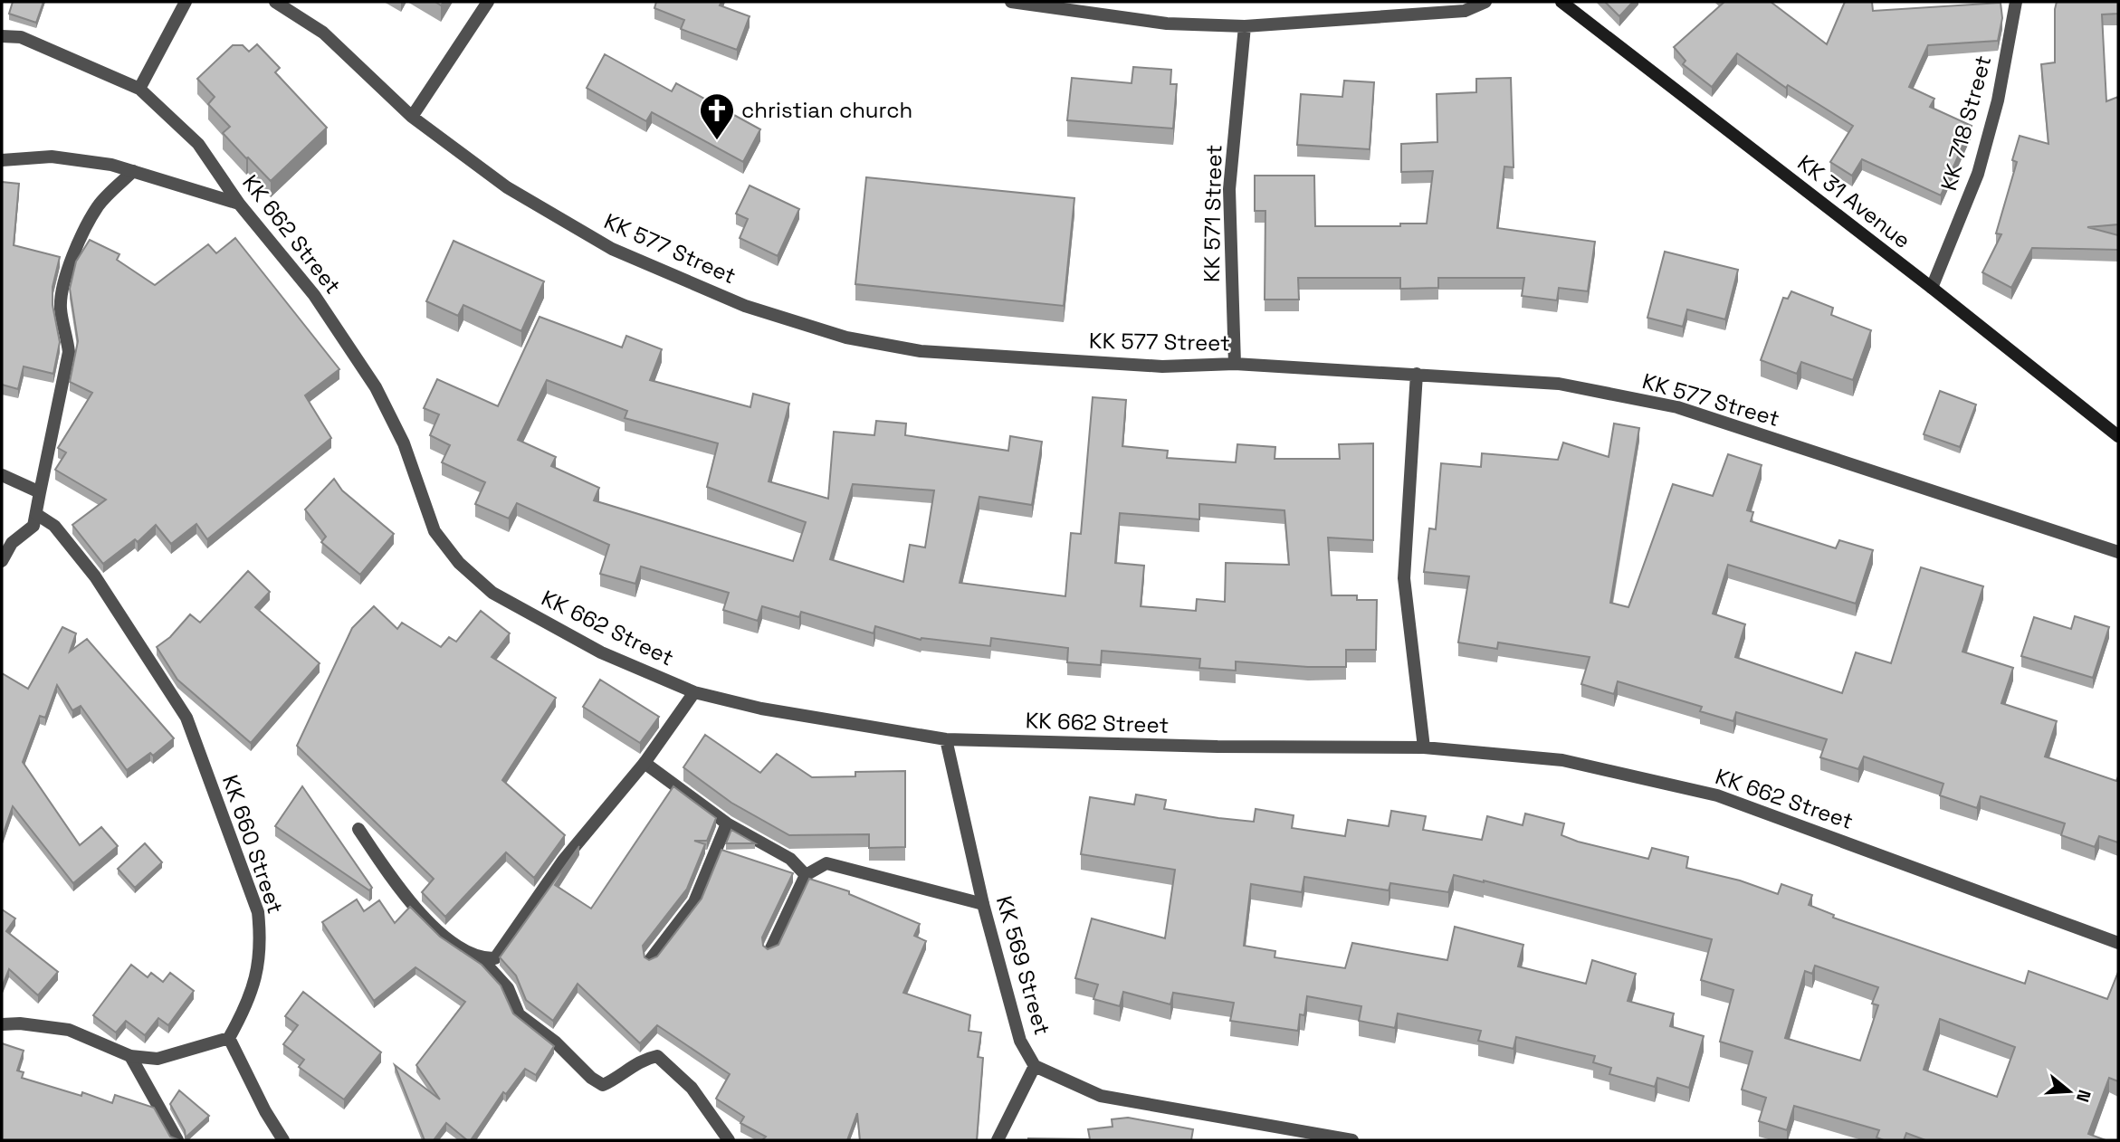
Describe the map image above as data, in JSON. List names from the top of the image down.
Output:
{
  "streets": {
    "main road": ["KK 31 Avenue"],
    "street": [
      "KK 718 Street",
      "KK 571 Street",
      "KK 662 Street",
      "KK 577 Street",
      "KK 660 Street",
      "KK 569 Street"
    ]
  },
  "crossings": [
    ["KK 718 Street", "KK 31 Avenue"],
    ["KK 571 Street", "KK 577 Street"],
    ["KK 662 Street", "KK 569 Street"]
  ],
  "places": {
    "church": ["christian church"]
  },
  "north": "right"
}
